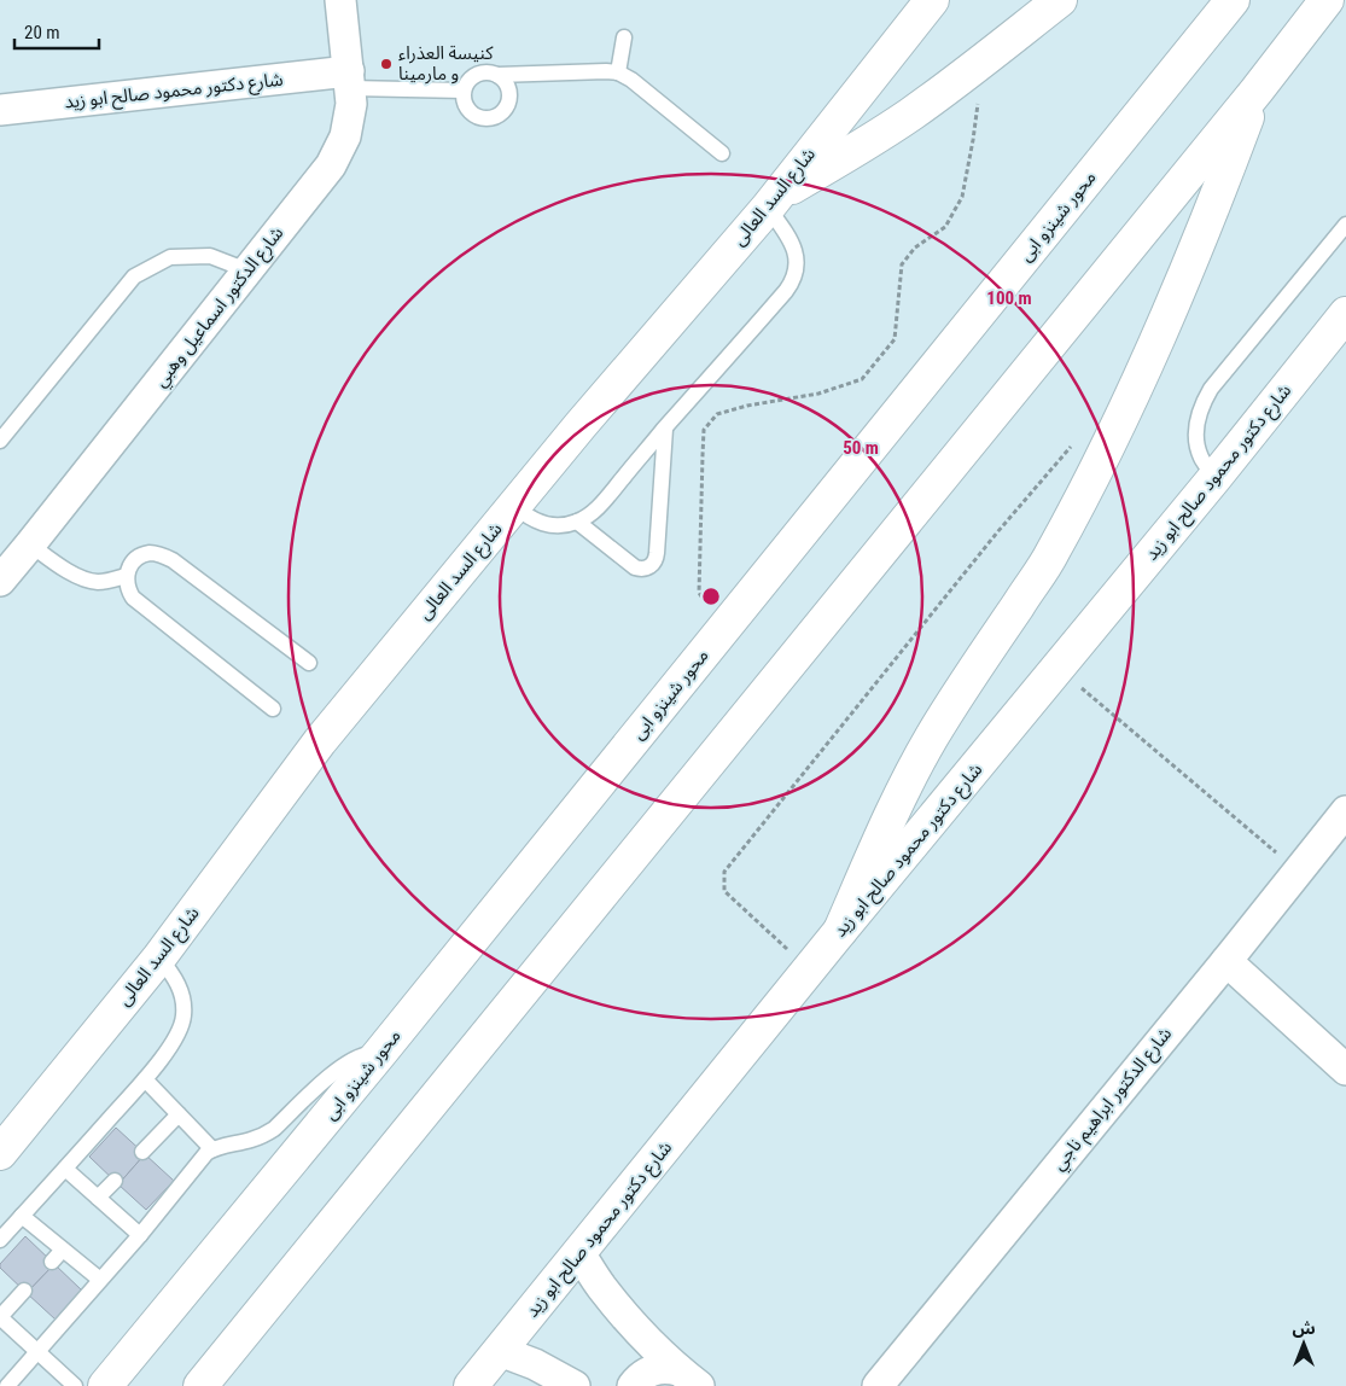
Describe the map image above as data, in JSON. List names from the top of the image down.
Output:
{
  "streets": {
    "main road": ["شارع دكتور محمود صالح ابو زيد", "شارع السد العالى", "محور شينزو ابى"],
    "street": ["شارع الدكتور اسماعيل وهبي", "شارع الدكتور ابراهيم ناجي"]
  },
  "crossings": [
    ["شارع دكتور محمود صالح ابو زيد", "شارع الدكتور اسماعيل وهبي"]
  ],
  "places": ["كنيسة العذراء و مارمينا"],
  "scale_bar": "20 m",
  "north": "top",
  "rings": ["100 m", "50 m"]
}
